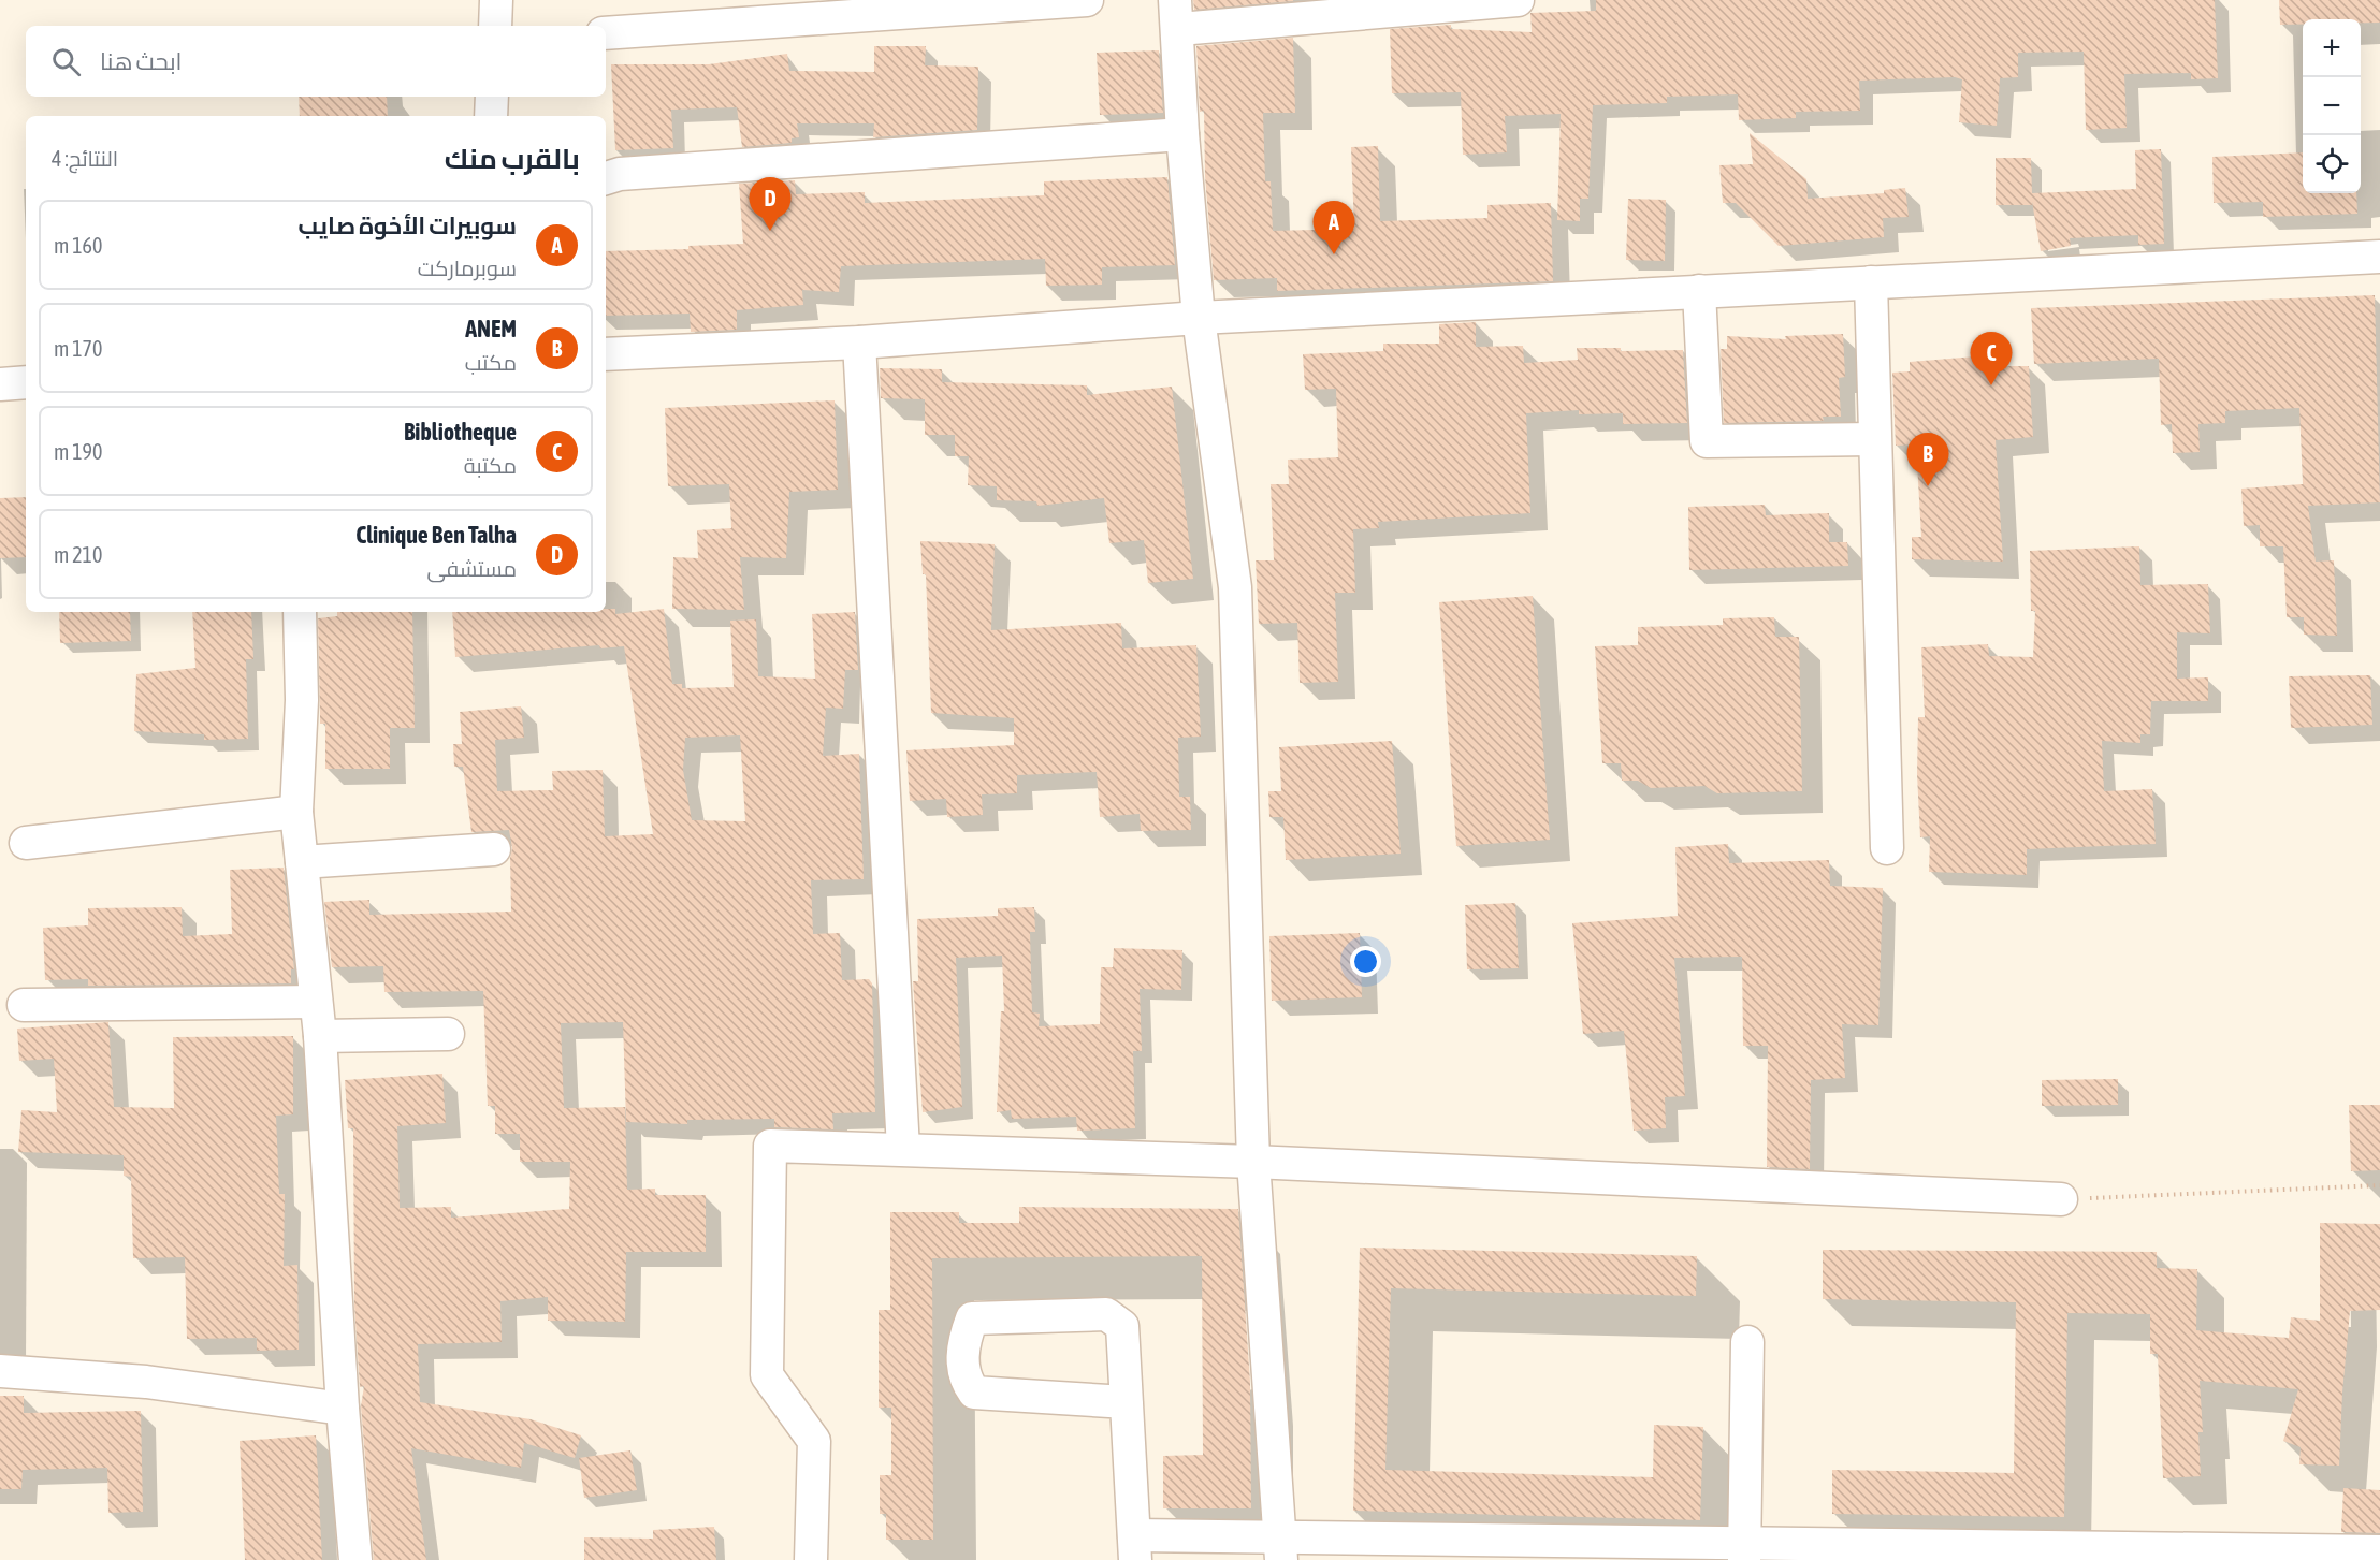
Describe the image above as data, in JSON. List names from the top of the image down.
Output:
{
  "page": {
    "map_buttons": ["+", "−"],
    "search": "ابحث هنا",
    "heading": ["بالقرب منك", "النتائج: 4"],
    "pins": [
      "D",
      "A",
      "C",
      "B"
    ],
    "list": [
      {
        "mark": "A",
        "name": "سوبيرات الأخوة صايب",
        "note": "سوبرماركت",
        "value": "160 m"
      },
      {
        "mark": "B",
        "name": "ANEM",
        "note": "مكتب",
        "value": "170 m"
      },
      {
        "mark": "C",
        "name": "Bibliotheque",
        "note": "مكتبة",
        "value": "190 m"
      },
      {
        "mark": "D",
        "name": "Clinique Ben Talha",
        "note": "مستشفى",
        "value": "210 m"
      }
    ]
  }
}
